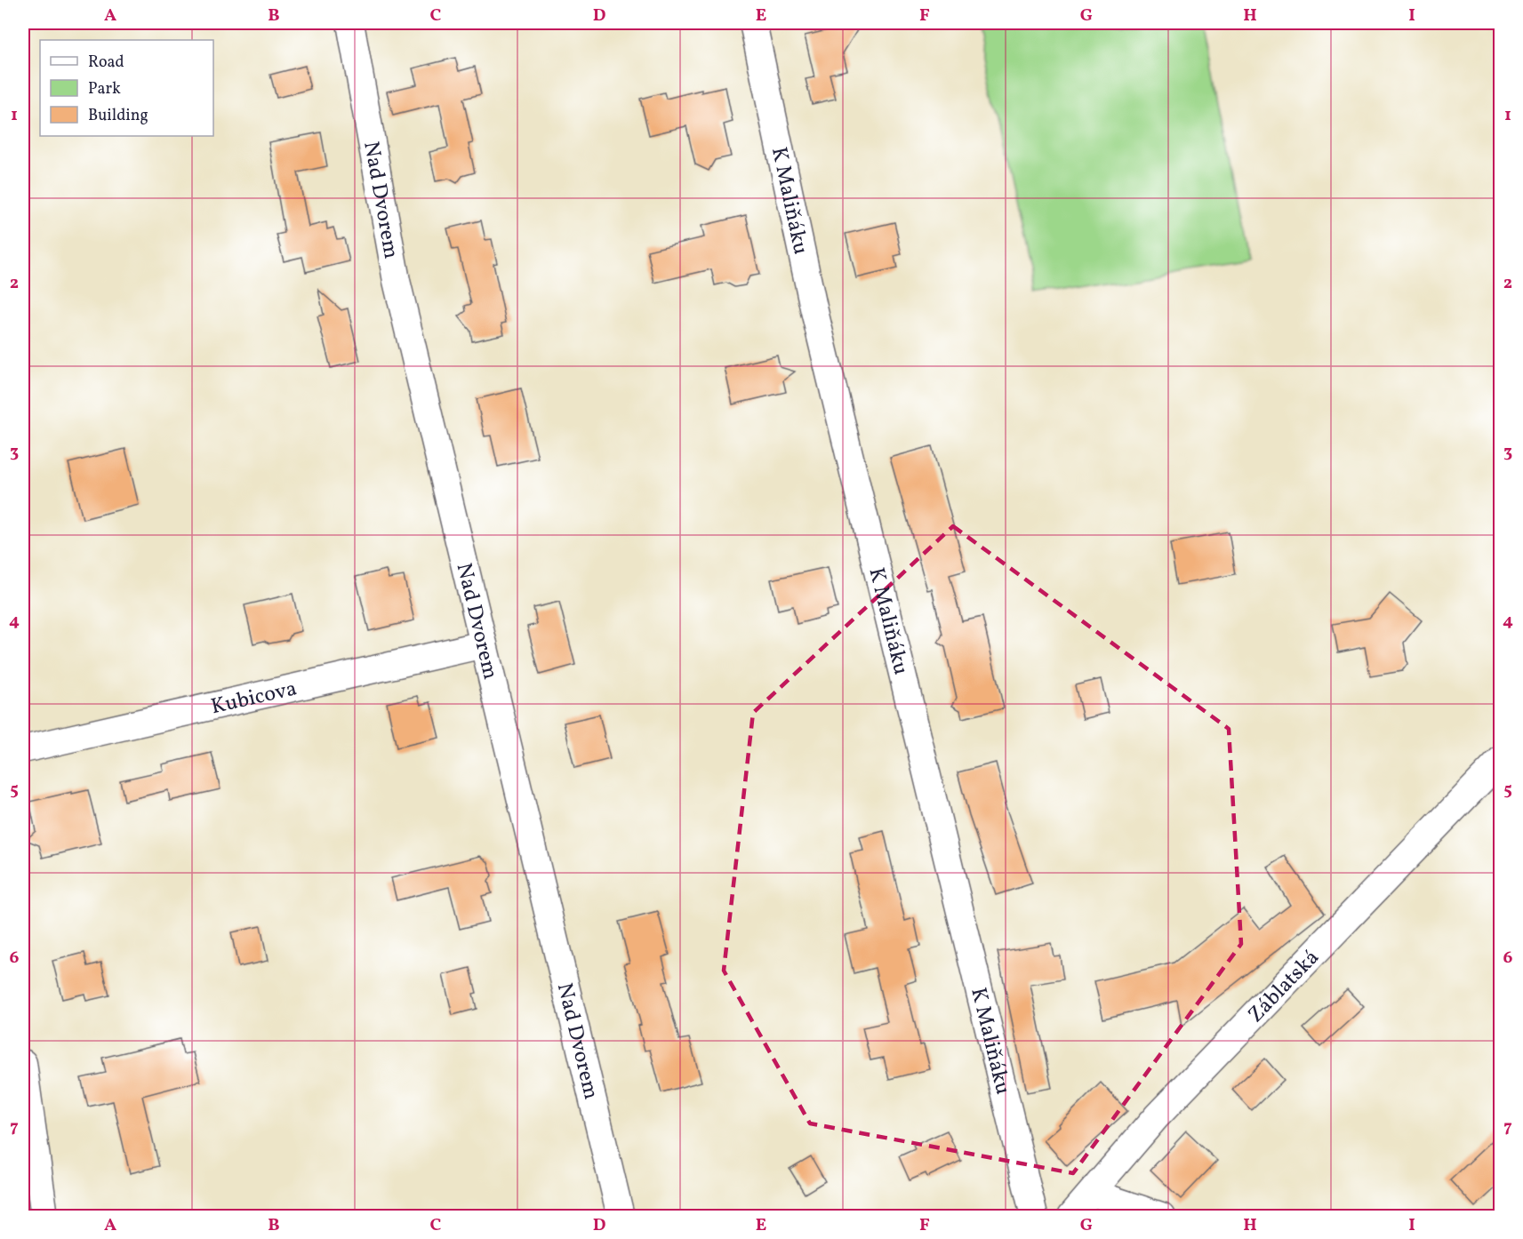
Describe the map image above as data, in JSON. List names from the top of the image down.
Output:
{
  "streets": {
    "street": [
      "Nad Dvorem",
      "K Maliňáku",
      "Kubicova",
      "Záblatská"
    ]
  },
  "crossings": [
    ["Nad Dvorem", "Kubicova"]
  ],
  "legend": ["Road", "Park", "Building"],
  "grid": {
    "columns": [
      "A",
      "B",
      "C",
      "D",
      "E",
      "F",
      "G",
      "H",
      "I"
    ],
    "rows": [
      "1",
      "2",
      "3",
      "4",
      "5",
      "6",
      "7"
    ]
  }
}
